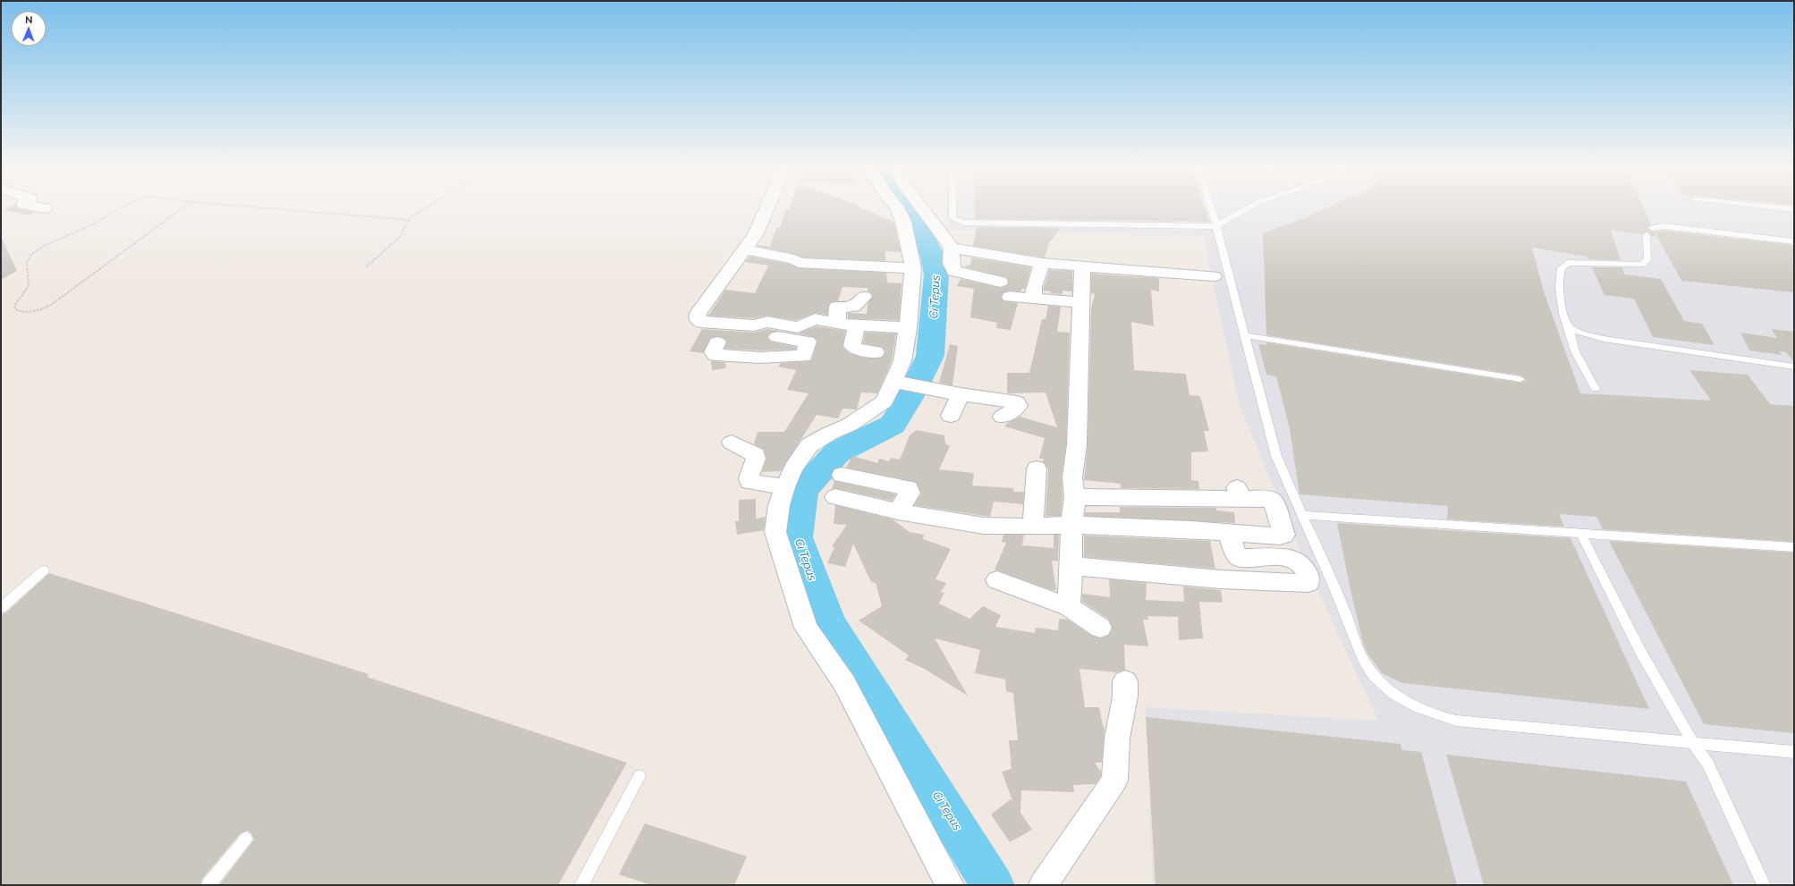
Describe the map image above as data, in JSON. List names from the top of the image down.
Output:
{
  "water": ["Ci Tepus"],
  "north": "top"
}
